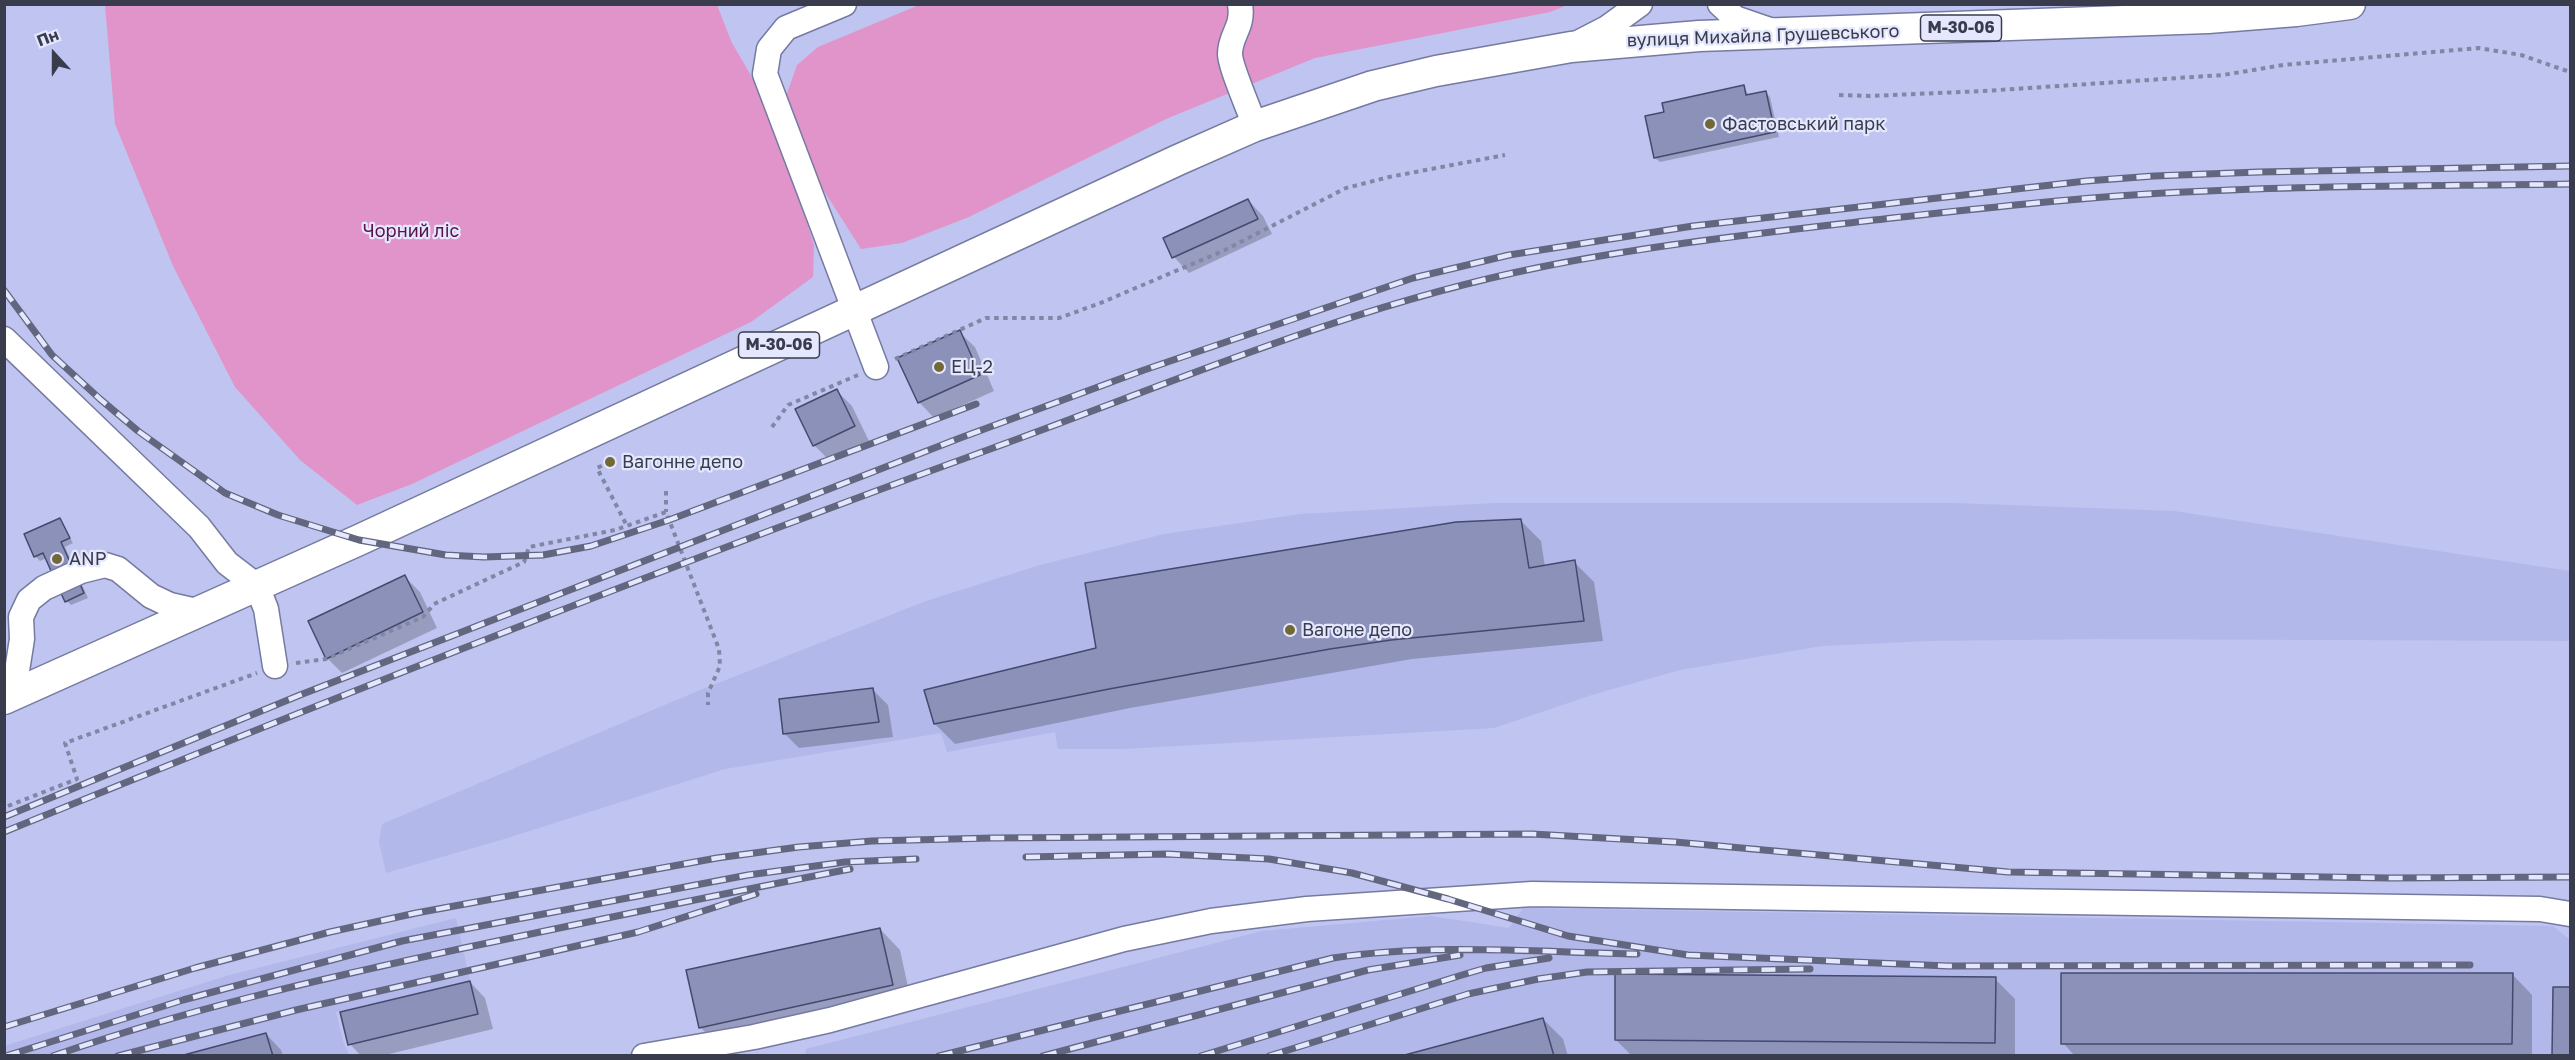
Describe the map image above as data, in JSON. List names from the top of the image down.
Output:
{
  "streets": {
    "main road": ["М-30-06", "вулиця Михайла Грушевського"]
  },
  "crossings": [
    ["М-30-06", "вулиця Михайла Грушевського"]
  ],
  "parks": ["Чорний ліс"],
  "places": [
    "Фастовський парк",
    "ЕЦ-2",
    "Вагонне депо",
    "ANP",
    "Вагоне депо"
  ],
  "north": "top"
}
